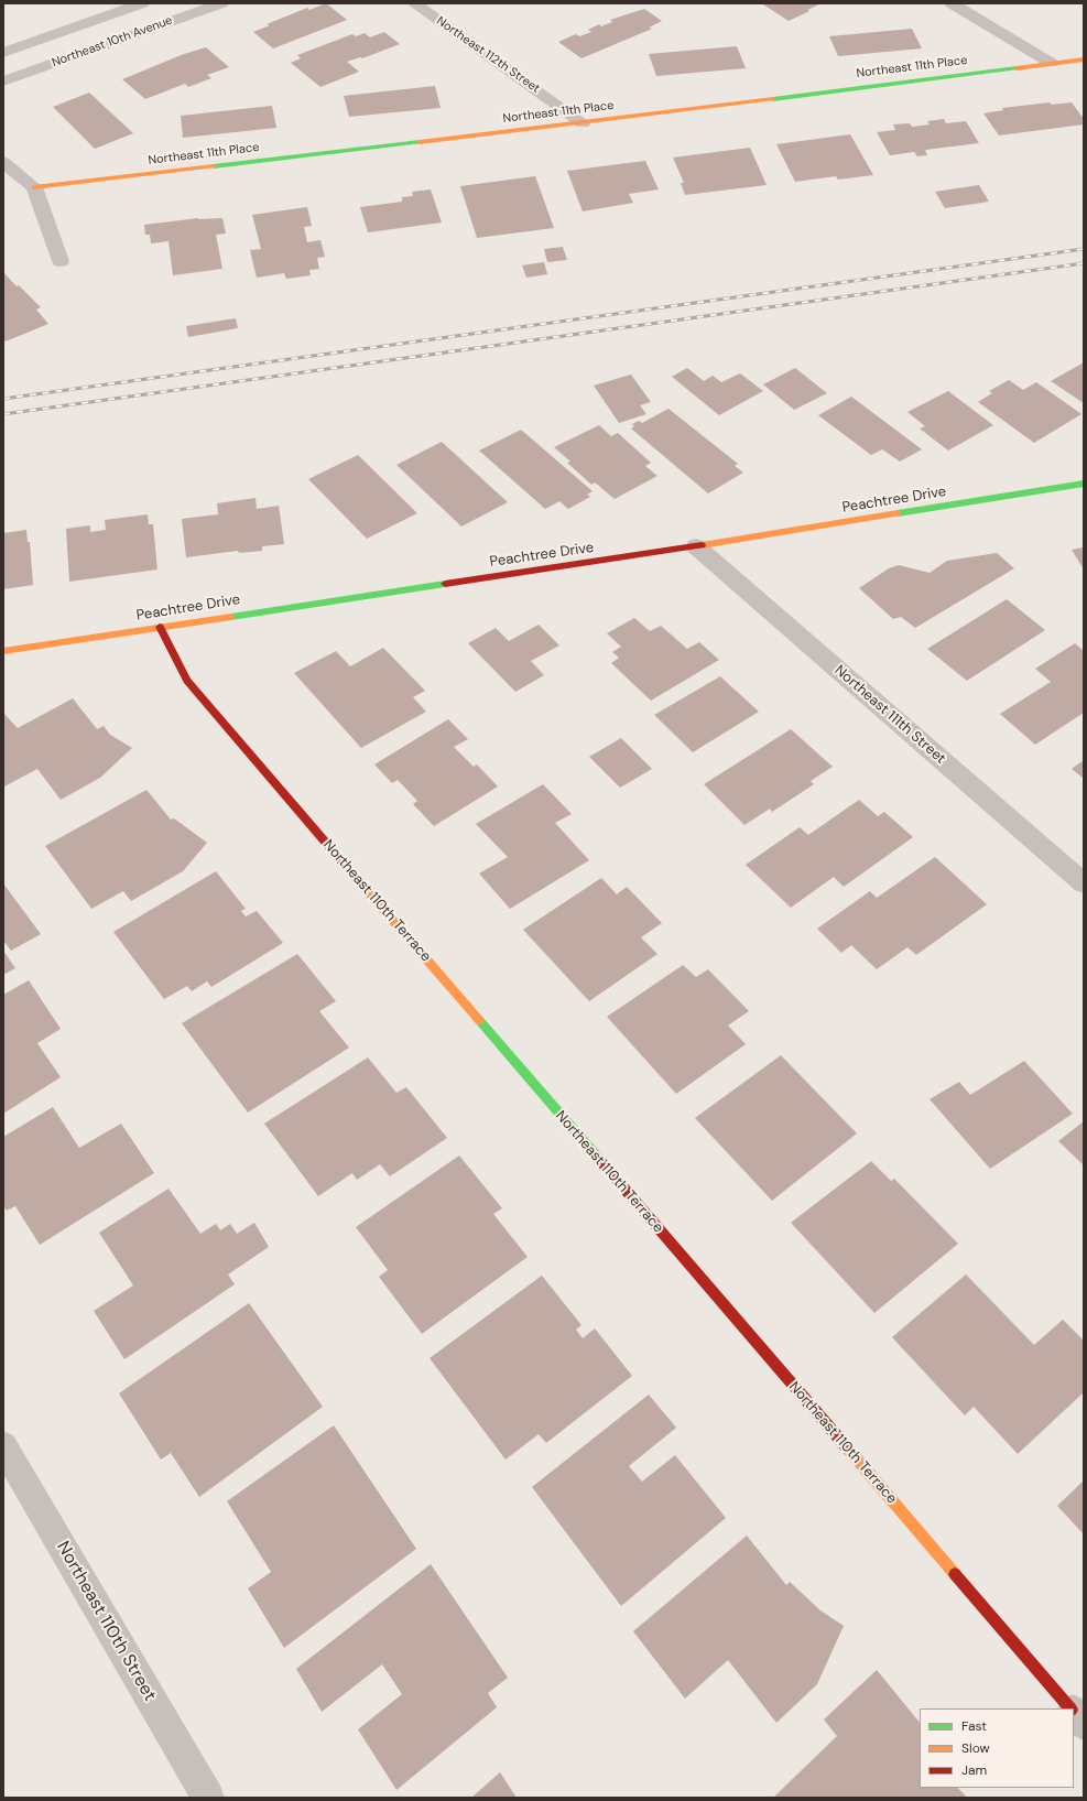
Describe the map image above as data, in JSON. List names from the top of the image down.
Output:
{
  "streets": {
    "street": [
      "Northeast 10th Avenue",
      "Northeast 112th Street",
      "Northeast 11th Place",
      "Peachtree Drive",
      "Northeast 111th Street",
      "Northeast 110th Terrace",
      "Northeast 110th Street"
    ]
  },
  "crossings": [
    ["Northeast 112th Street", "Northeast 11th Place"],
    ["Peachtree Drive", "Northeast 111th Street"],
    ["Peachtree Drive", "Northeast 110th Terrace"]
  ],
  "legend": ["Fast", "Slow", "Jam"]
}
